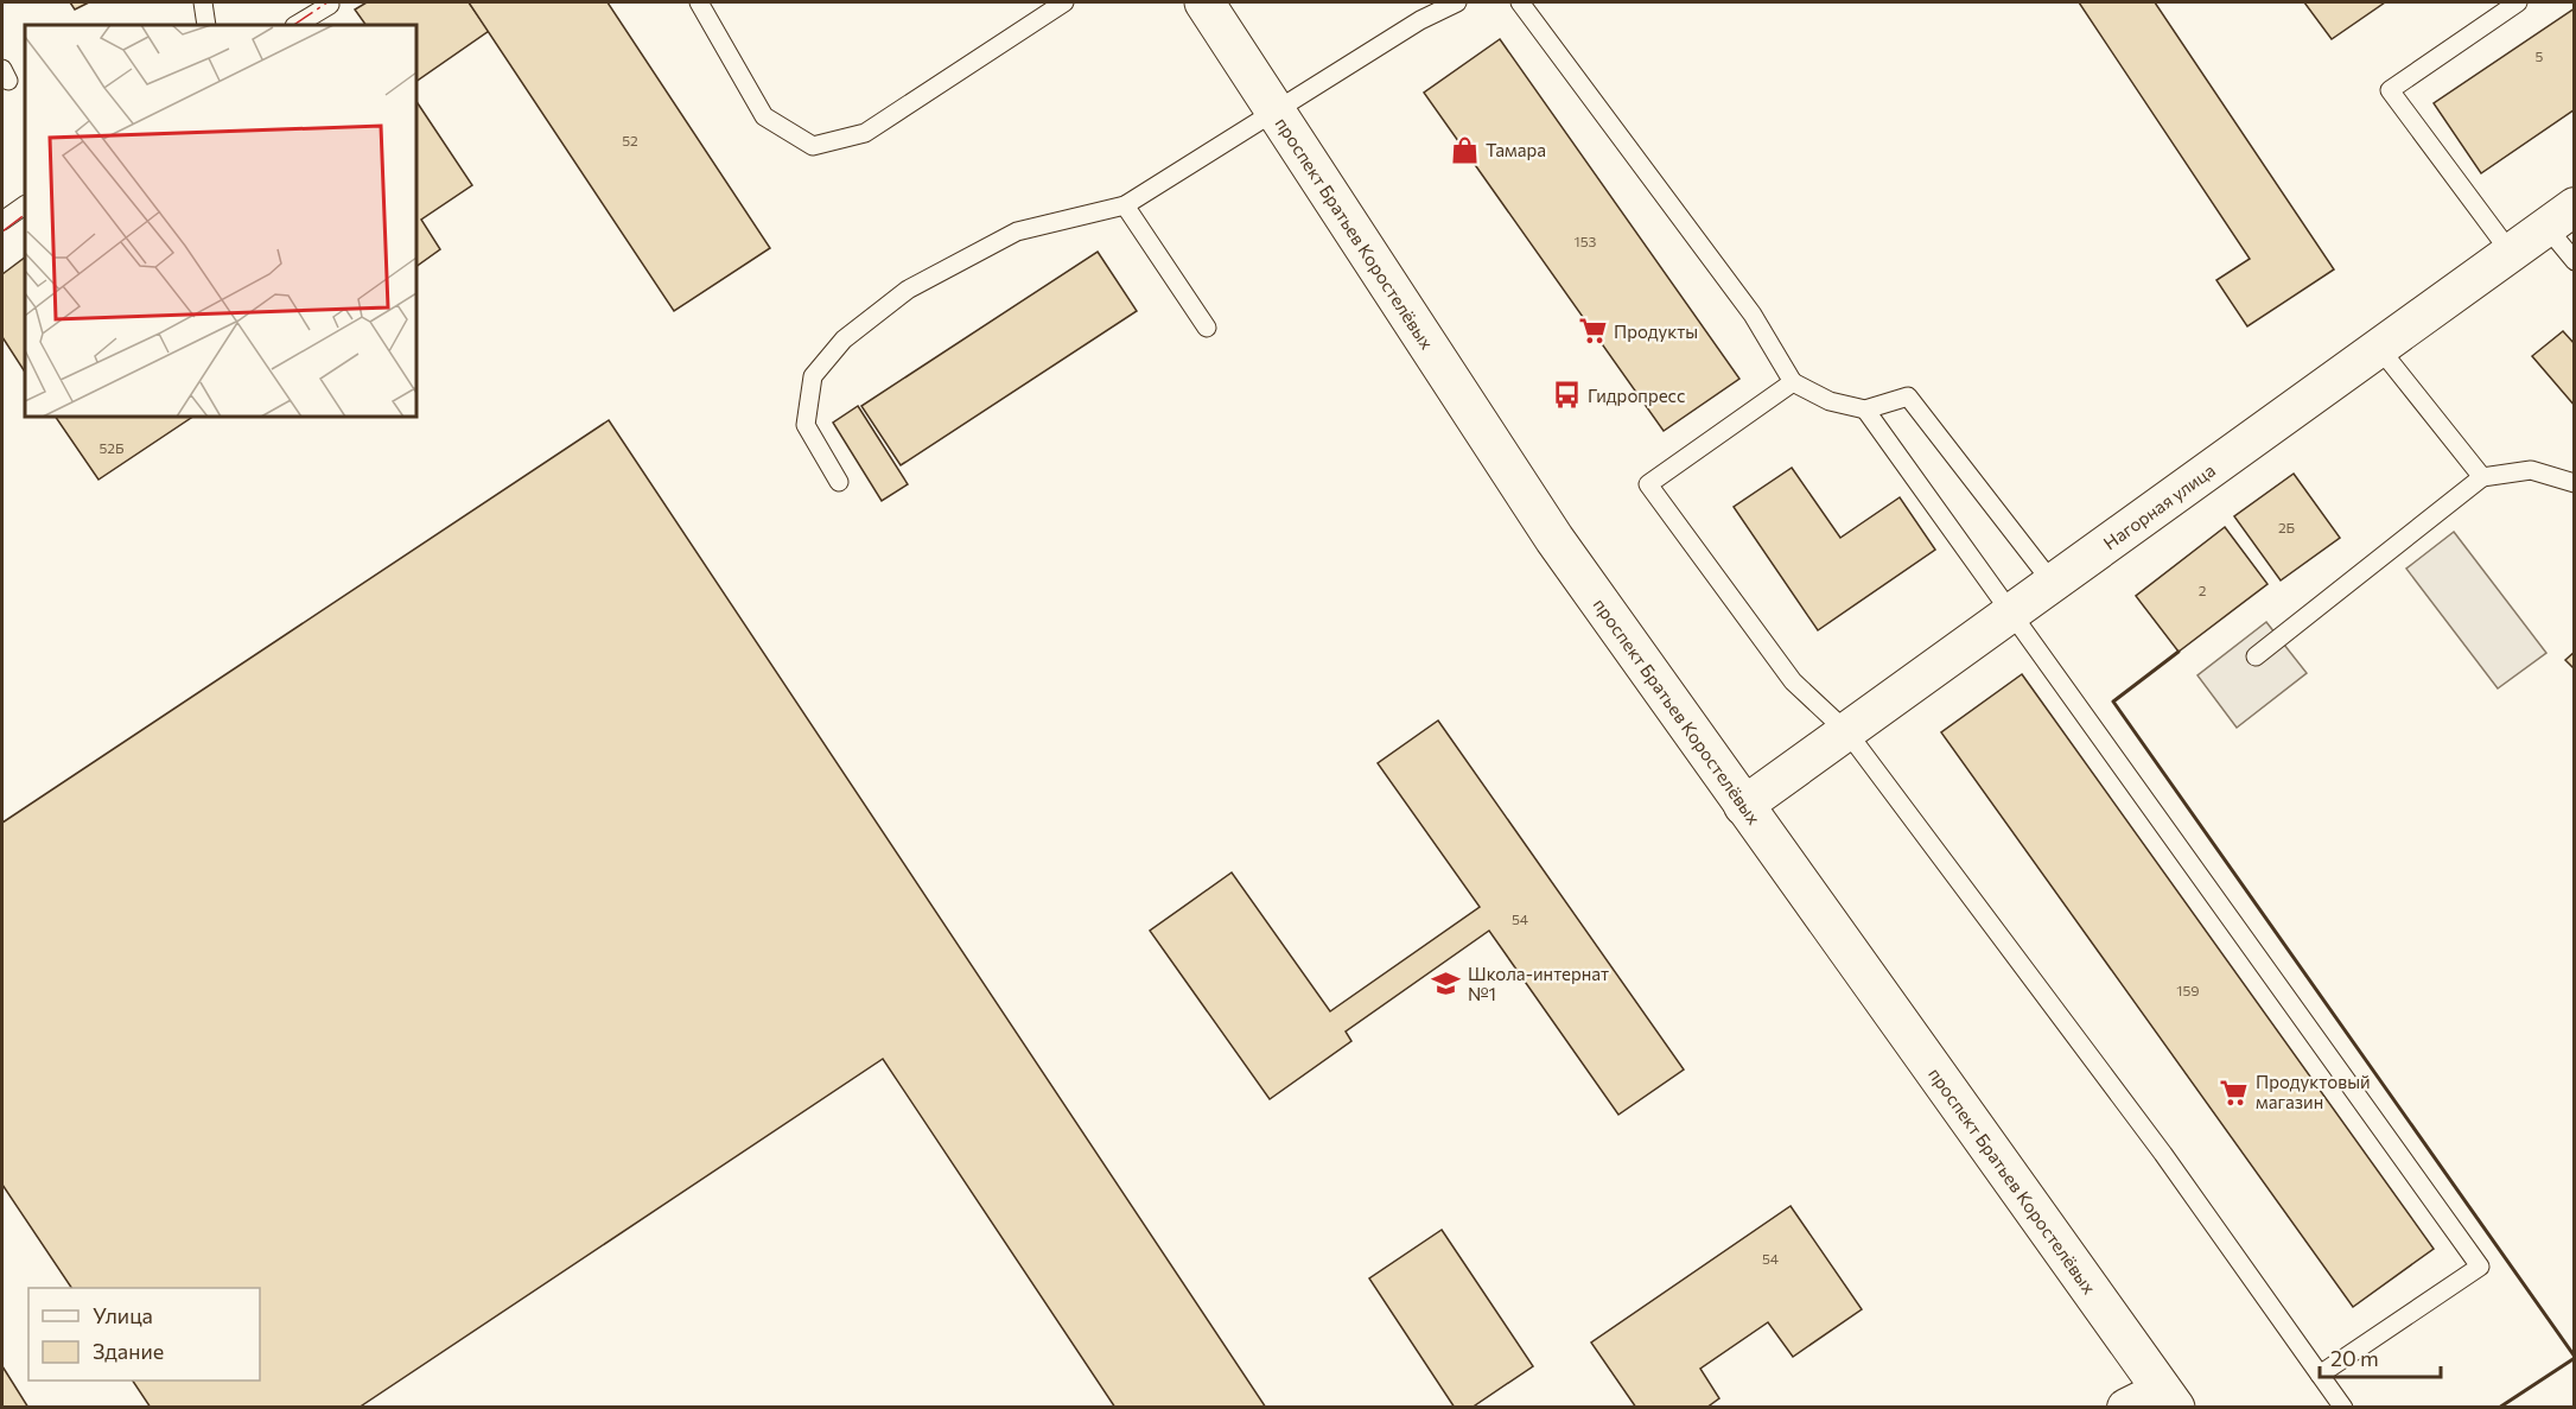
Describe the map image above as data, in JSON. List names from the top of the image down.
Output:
{
  "streets": {
    "main road": ["проспект Братьев Коростелёвых"],
    "street": ["Нагорная улица"]
  },
  "crossings": [
    ["проспект Братьев Коростелёвых", "Нагорная улица"]
  ],
  "places": {
    "shop": ["Тамара"],
    "supermarket": ["Продукты", "Продуктовый магазин"],
    "bus stop": ["Гидропресс"],
    "school or university": ["Школа-интернат №1"]
  },
  "house_numbers": [
    "5",
    "52",
    "153",
    "52Б",
    "2Б",
    "2",
    "54",
    "159",
    "54"
  ],
  "legend": ["Улица", "Здание"],
  "scale_bar": "20 m"
}
